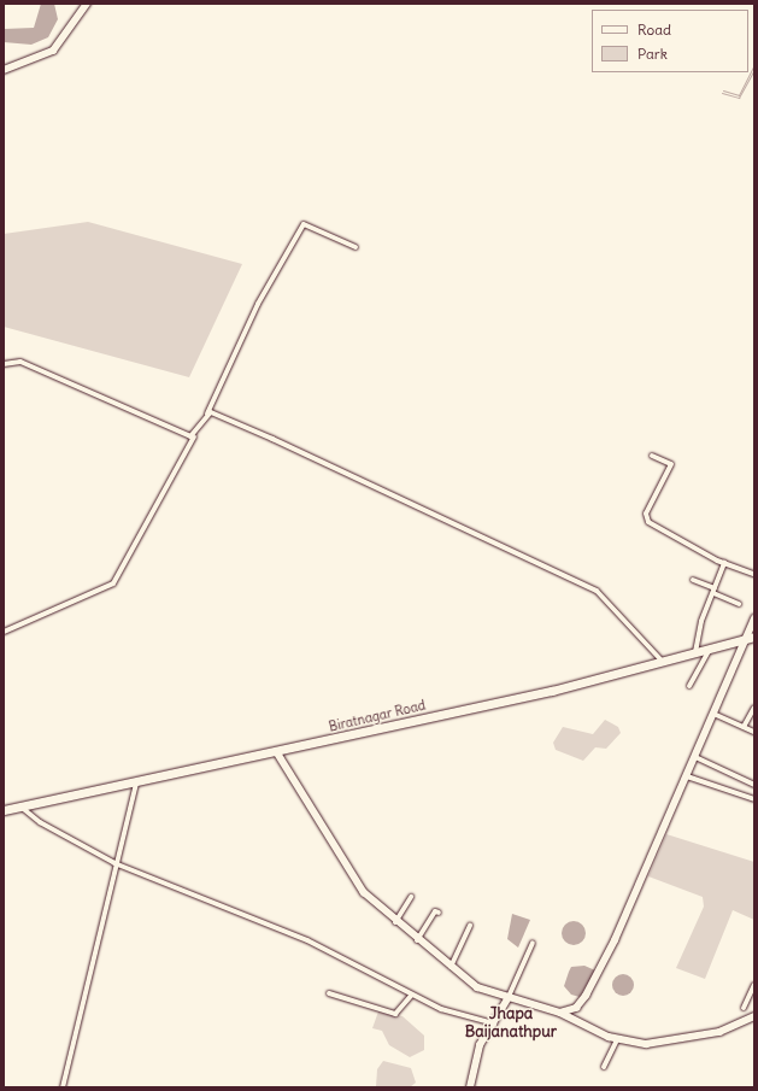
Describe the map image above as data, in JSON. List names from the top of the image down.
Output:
{
  "streets": {
    "main road": ["Biratnagar Road"]
  },
  "districts": ["Jhapa Baijanathpur"],
  "legend": ["Road", "Park"]
}
